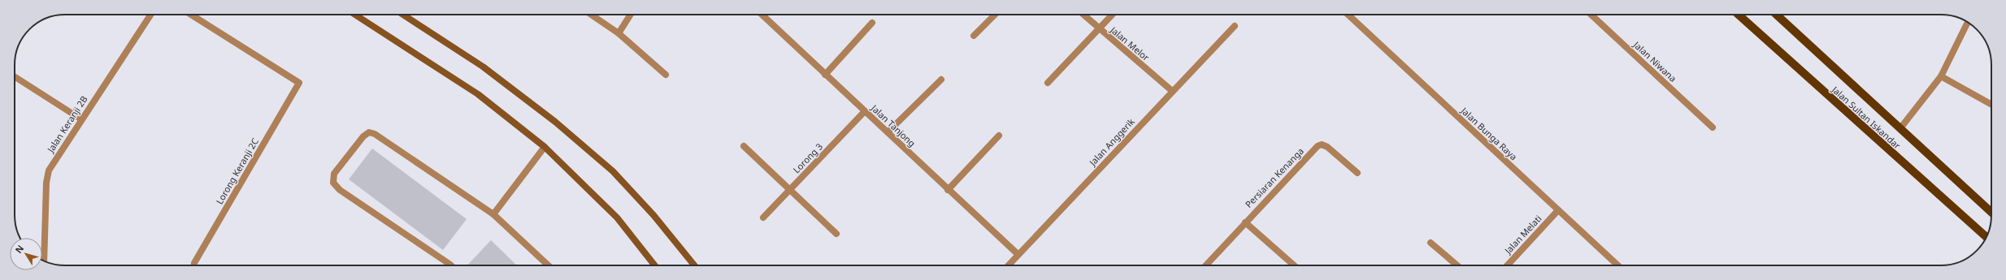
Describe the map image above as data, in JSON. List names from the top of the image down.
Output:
{
  "streets": {
    "main road": ["Jalan Sultan Iskandar"],
    "street": [
      "Jalan Melor",
      "Jalan Niwana",
      "Jalan Keranji 2B",
      "Jalan Tanjong",
      "Jalan Bunga Raya",
      "Jalan Anggerik",
      "Lorong 3",
      "Lorong Keranji 2C",
      "Persiaran Kenanga",
      "Jalan Melati"
    ]
  },
  "crossings": [
    ["Jalan Melor", "Jalan Anggerik"],
    ["Jalan Tanjong", "Jalan Anggerik"],
    ["Jalan Tanjong", "Lorong 3"],
    ["Jalan Bunga Raya", "Jalan Melati"]
  ],
  "north": "top left"
}
